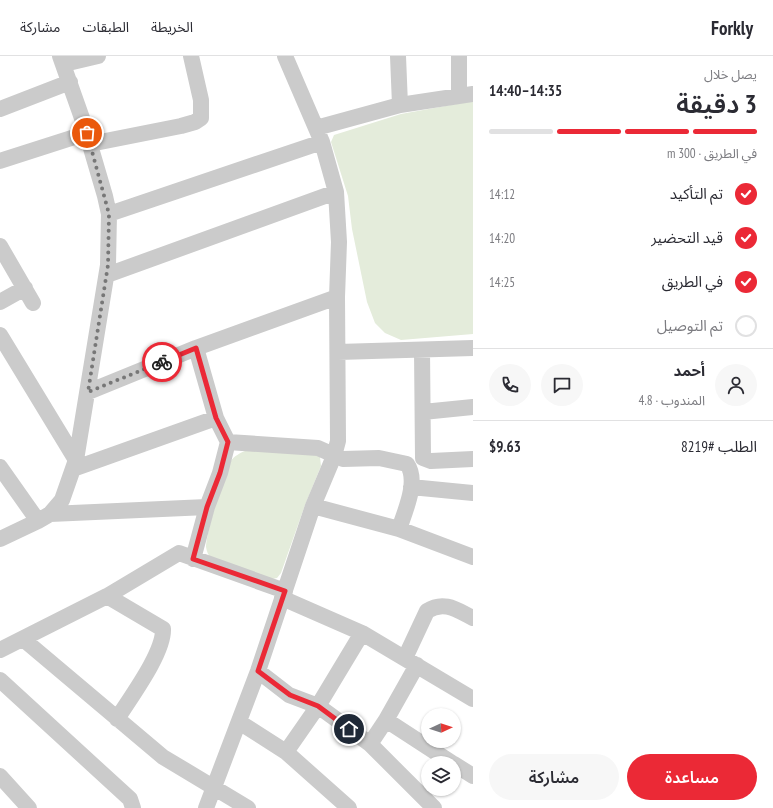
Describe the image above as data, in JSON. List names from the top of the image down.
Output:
{
  "north": "right",
  "page": {
    "header": "Forkly",
    "nav": ["الخريطة", "الطبقات", "مشاركة"],
    "heading": ["3 دقيقة", "يصل خلال", "14:35–14:40"],
    "panel": [
      "أحمد",
      "المندوب · 4.8",
      "الطلب #8219",
      "$9.63"
    ],
    "bar": "في الطريق · 300 m",
    "list": [
      ["تم التأكيد", "14:12"],
      ["قيد التحضير", "14:20"],
      ["في الطريق", "14:25"],
      "تم التوصيل"
    ],
    "buttons": ["مساعدة", "مشاركة"]
  }
}
